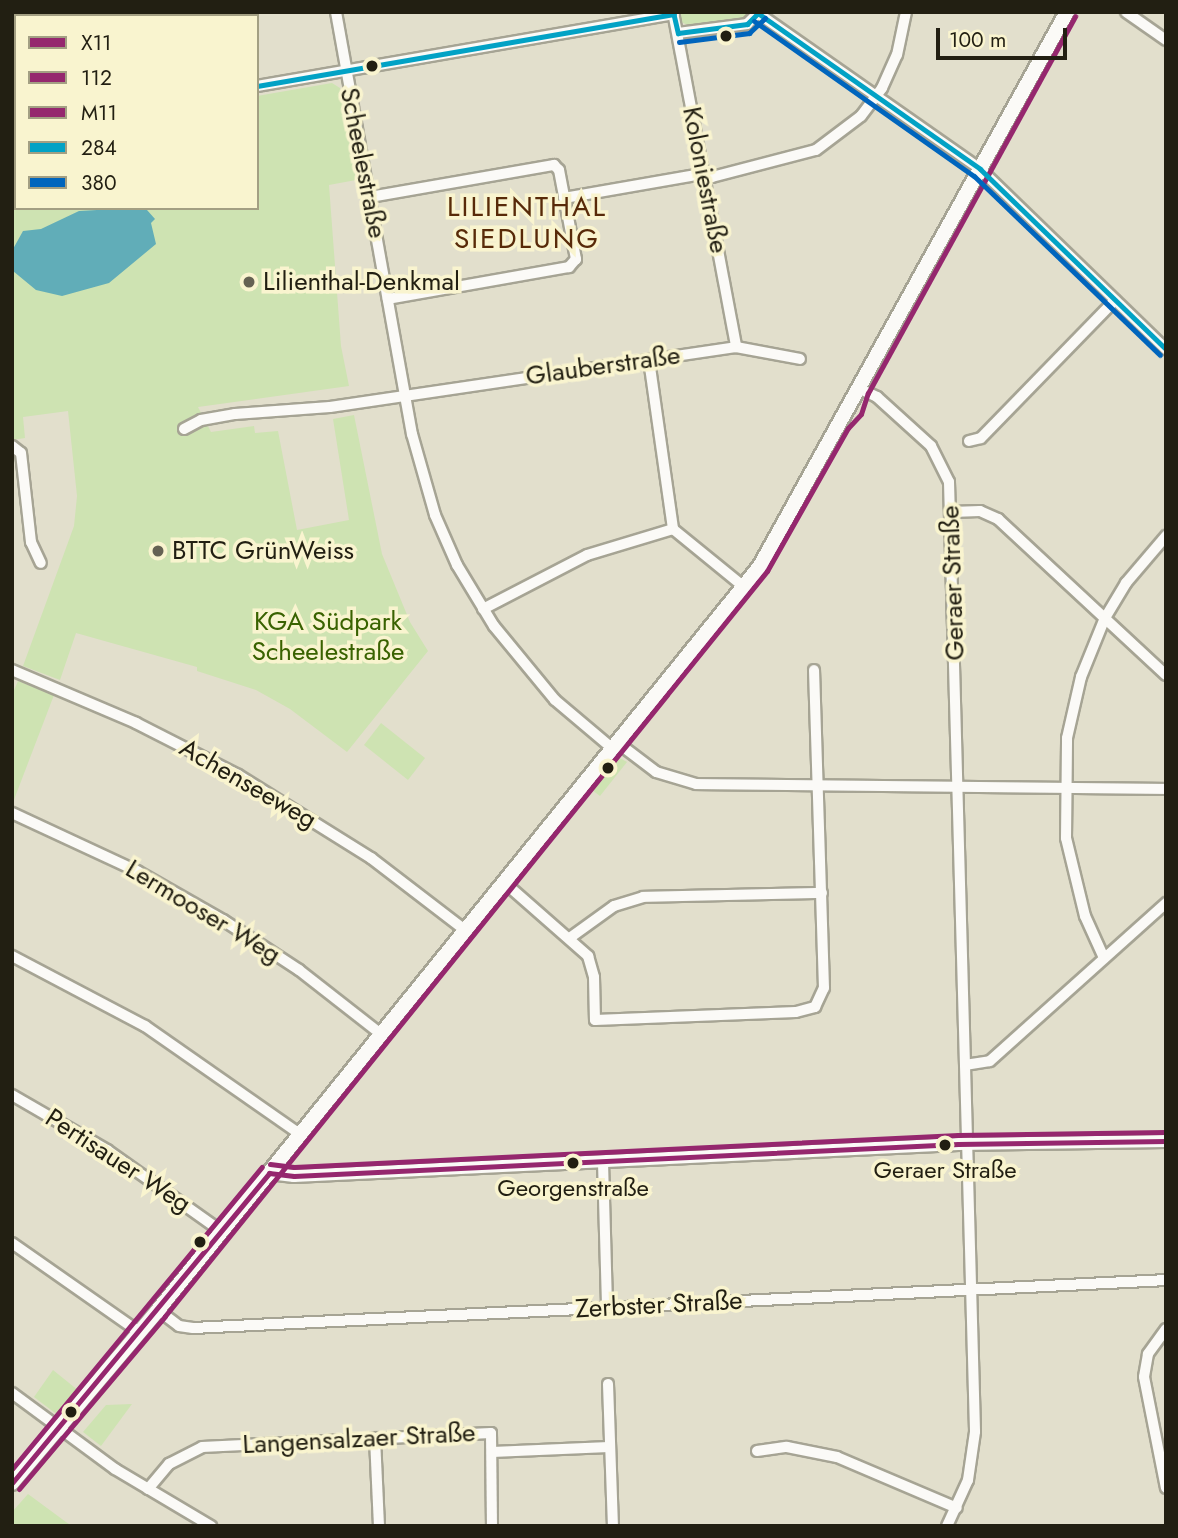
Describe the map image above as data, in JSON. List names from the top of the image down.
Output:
{
  "streets": {
    "street": [
      "Scheelestraße",
      "Koloniestraße",
      "Glauberstraße",
      "Geraer Straße",
      "Achenseeweg",
      "Lermooser Weg",
      "Pertisauer Weg",
      "Zerbster Straße",
      "Langensalzaer Straße"
    ]
  },
  "crossings": [
    ["Scheelestraße", "Glauberstraße"],
    ["Scheelestraße", "Geraer Straße"],
    ["Koloniestraße", "Glauberstraße"],
    ["Geraer Straße", "Zerbster Straße"]
  ],
  "districts": ["LILIENTHAL SIEDLUNG"],
  "parks": ["KGA Südpark Scheelestraße"],
  "places": [
    "Lilienthal-Denkmal",
    "BTTC GrünWeiss",
    "Geraer Straße",
    "Georgenstraße"
  ],
  "lines": [
    "transit line 284",
    "transit line 112",
    "transit line 380",
    "transit line M11",
    "transit line X11"
  ],
  "legend": [
    "X11",
    "112",
    "M11",
    "284",
    "380"
  ],
  "scale_bar": "100 m"
}
